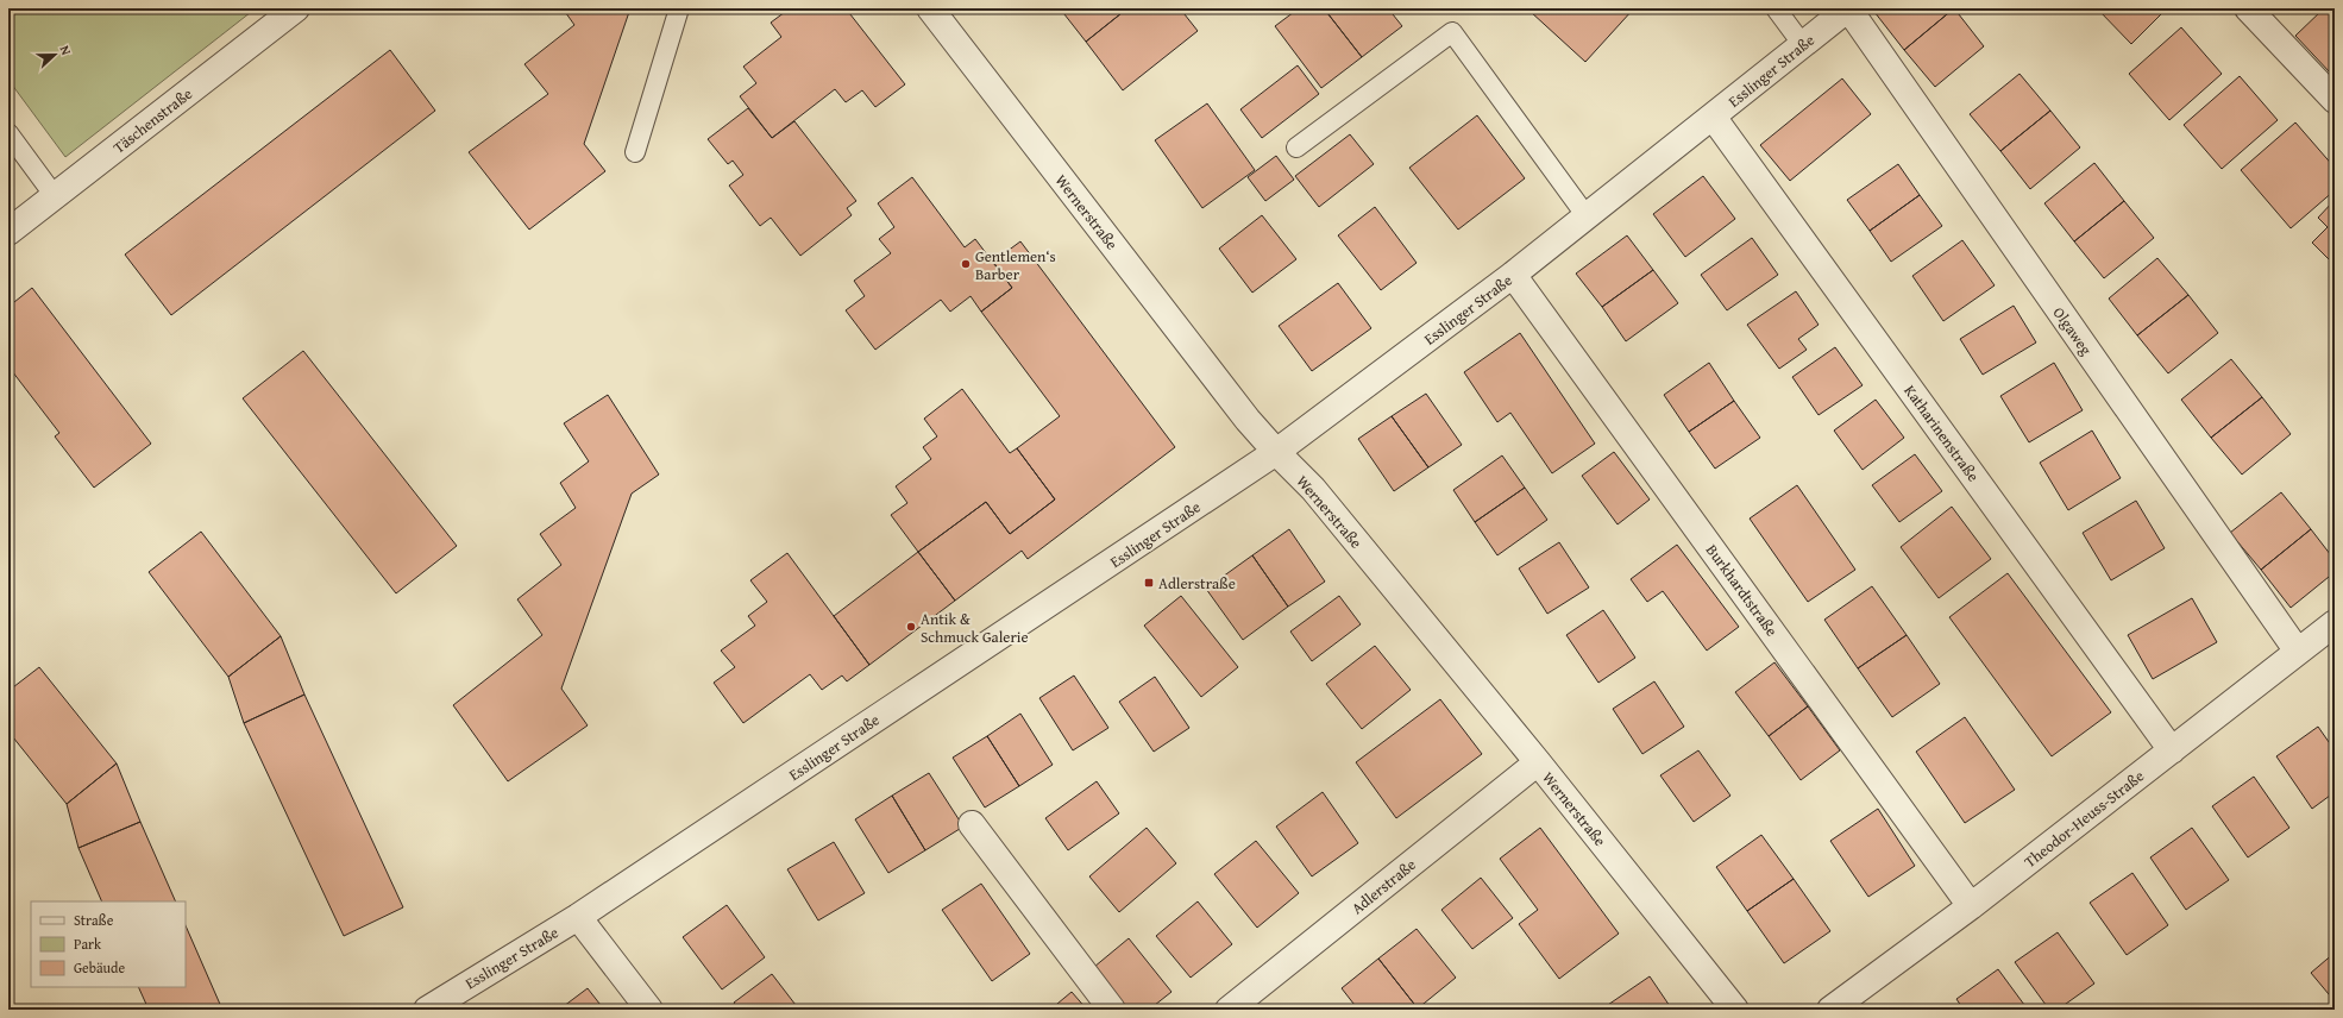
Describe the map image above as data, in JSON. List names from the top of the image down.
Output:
{
  "streets": {
    "street": [
      "Esslinger Straße",
      "Täschenstraße",
      "Wernerstraße",
      "Olgaweg",
      "Katharinenstraße",
      "Burkhardtstraße",
      "Theodor-Heuss-Straße",
      "Adlerstraße"
    ]
  },
  "crossings": [
    ["Esslinger Straße", "Wernerstraße"],
    ["Esslinger Straße", "Olgaweg"],
    ["Esslinger Straße", "Katharinenstraße"],
    ["Esslinger Straße", "Burkhardtstraße"],
    ["Wernerstraße", "Adlerstraße"],
    ["Olgaweg", "Theodor-Heuss-Straße"],
    ["Katharinenstraße", "Theodor-Heuss-Straße"],
    ["Burkhardtstraße", "Theodor-Heuss-Straße"]
  ],
  "places": {
    "other": ["Gentlemen‘s Barber", "Antik & Schmuck Galerie"],
    "transit": ["Adlerstraße"]
  },
  "legend": ["Straße", "Park", "Gebäude"],
  "north": "right"
}
